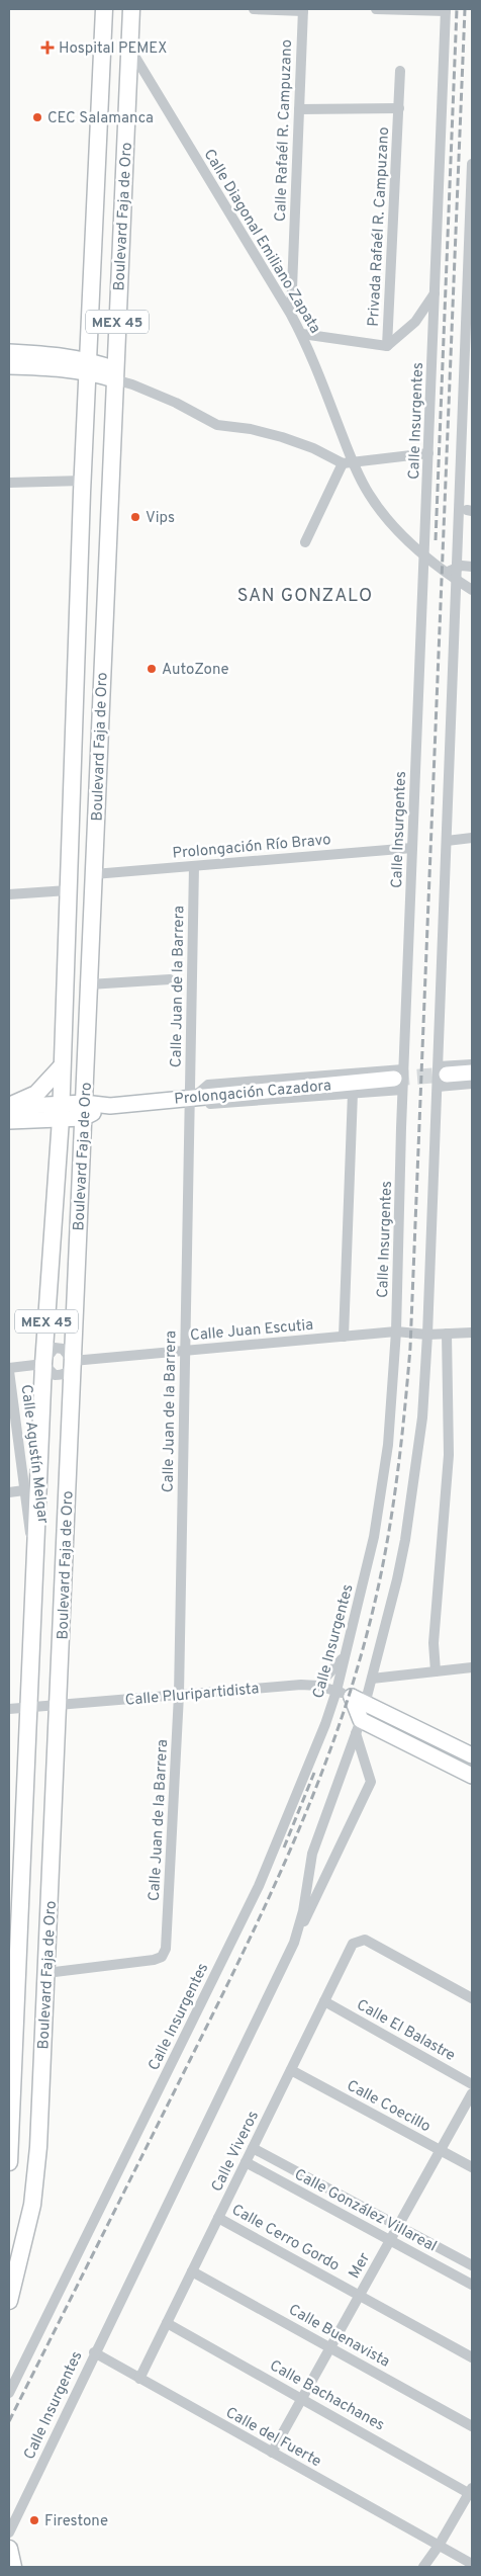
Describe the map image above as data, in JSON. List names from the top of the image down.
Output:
{
  "streets": {
    "main road": ["Boulevard Faja de Oro", "MEX 45"],
    "street": [
      "Calle Rafaél R. Campuzano",
      "Privada Rafaél R. Campuzano",
      "Calle Diagonal Emiliano Zapata",
      "Calle Insurgentes",
      "Prolongación Río Bravo",
      "Calle Juan de la Barrera",
      "Prolongación Cazadora",
      "Calle Juan Escutia",
      "Calle Agustín Melgar",
      "Calle Pluripartidista",
      "Calle El Balastre",
      "Calle Coecillo",
      "Calle Viveros",
      "Calle González Villareal",
      "Calle Cerro Gordo",
      "Mer",
      "Calle Buenavista",
      "Calle Bachachanes",
      "Calle del Fuerte"
    ]
  },
  "crossings": [
    ["Calle Rafaél R. Campuzano", "Privada Rafaél R. Campuzano"],
    ["Calle Rafaél R. Campuzano", "Calle Diagonal Emiliano Zapata"],
    ["Boulevard Faja de Oro", "Calle Diagonal Emiliano Zapata"],
    ["Boulevard Faja de Oro", "Prolongación Río Bravo"],
    ["Boulevard Faja de Oro", "Calle Juan de la Barrera"],
    ["Boulevard Faja de Oro", "Prolongación Cazadora"],
    ["Boulevard Faja de Oro", "Calle Juan Escutia"],
    ["Boulevard Faja de Oro", "Calle Agustín Melgar"],
    ["Boulevard Faja de Oro", "Calle Pluripartidista"],
    ["Privada Rafaél R. Campuzano", "Calle Diagonal Emiliano Zapata"],
    ["Privada Rafaél R. Campuzano", "Calle Insurgentes"],
    ["Calle Diagonal Emiliano Zapata", "Calle Insurgentes"],
    ["Calle Insurgentes", "Prolongación Río Bravo"],
    ["Calle Insurgentes", "Prolongación Cazadora"],
    ["Calle Insurgentes", "Calle Juan Escutia"],
    ["Calle Insurgentes", "Calle Pluripartidista"],
    ["Calle Insurgentes", "Calle del Fuerte"],
    ["Prolongación Río Bravo", "Calle Juan de la Barrera"],
    ["Calle Juan de la Barrera", "Prolongación Cazadora"],
    ["Calle Juan de la Barrera", "Calle Juan Escutia"],
    ["Calle Juan de la Barrera", "Calle Pluripartidista"],
    ["Calle El Balastre", "Calle Viveros"],
    ["Calle Coecillo", "Calle Viveros"],
    ["Calle Coecillo", "Mer"],
    ["Calle Viveros", "Calle González Villareal"],
    ["Calle Viveros", "Calle Cerro Gordo"],
    ["Calle Viveros", "Calle Buenavista"],
    ["Calle Viveros", "Calle Bachachanes"],
    ["Calle Viveros", "Calle del Fuerte"],
    ["Calle González Villareal", "Mer"],
    ["Calle Cerro Gordo", "Mer"],
    ["Mer", "Calle Buenavista"],
    ["Mer", "Calle Bachachanes"],
    ["Mer", "Calle del Fuerte"]
  ],
  "districts": ["SAN GONZALO"],
  "places": {
    "health": ["Hospital PEMEX"],
    "other": [
      "CEC Salamanca",
      "Vips",
      "AutoZone",
      "Firestone"
    ]
  }
}
